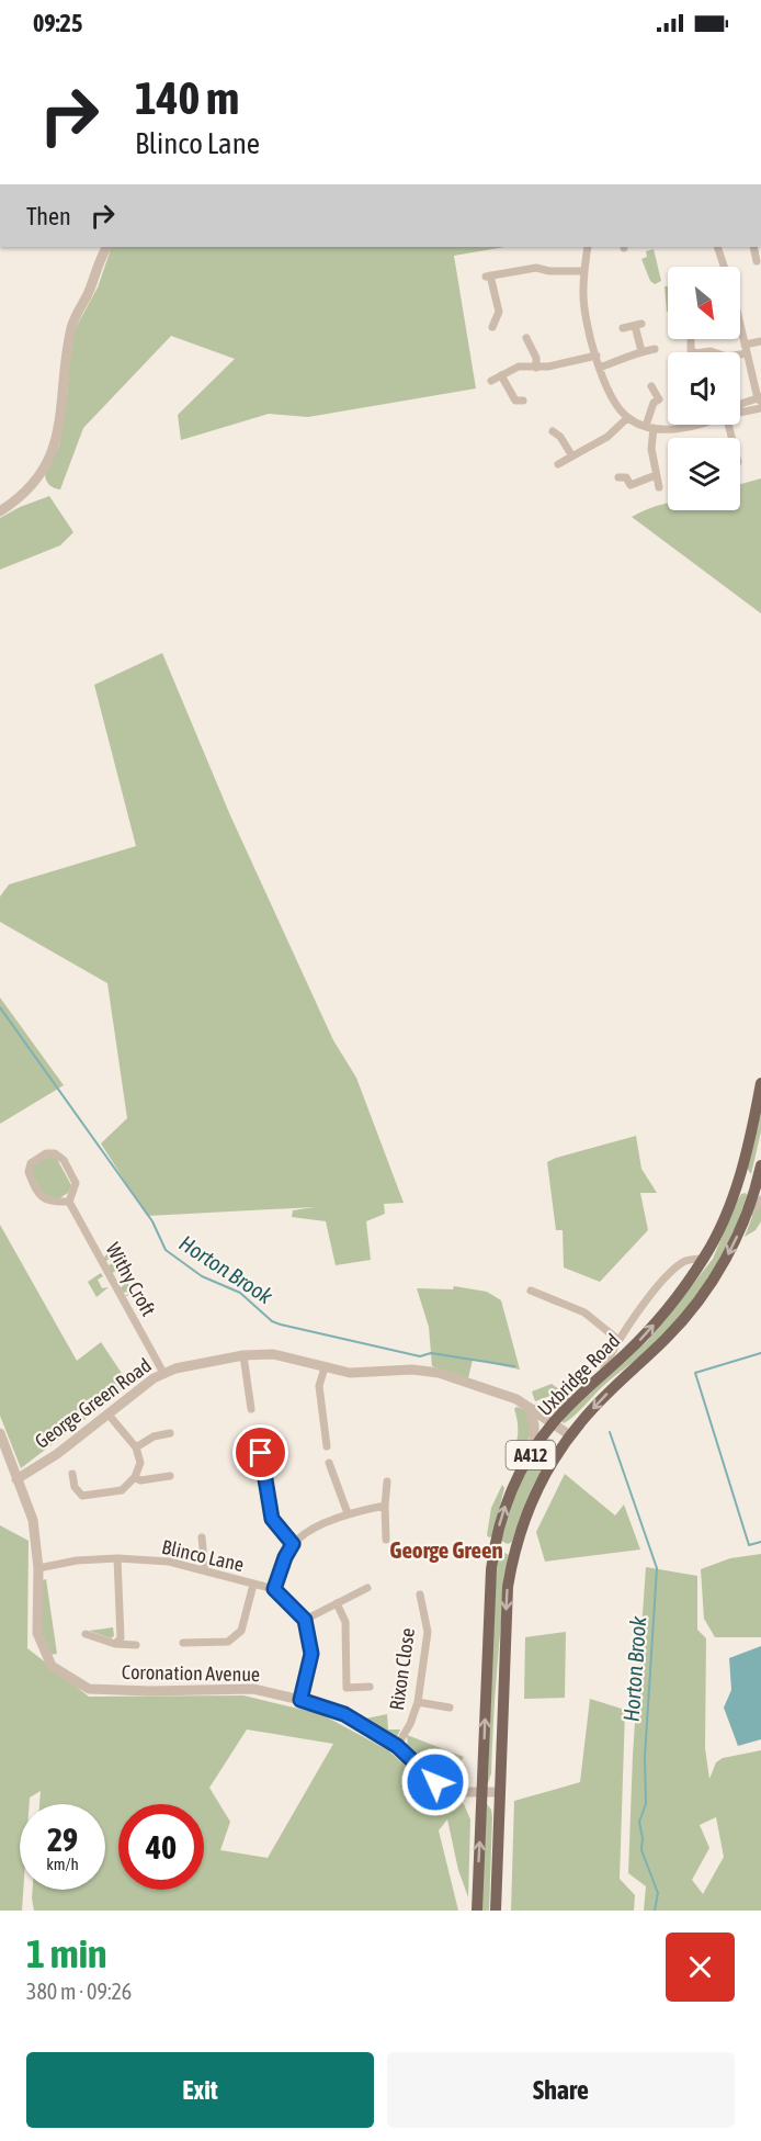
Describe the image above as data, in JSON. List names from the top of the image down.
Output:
{
  "streets": {
    "main road": ["Uxbridge Road", "A412"],
    "street": [
      "Withy Croft",
      "George Green Road",
      "Blinco Lane",
      "Rixon Close",
      "Coronation Avenue"
    ]
  },
  "crossings": [
    ["Withy Croft", "George Green Road"],
    ["Uxbridge Road", "George Green Road"],
    ["Uxbridge Road", "Coronation Avenue"],
    ["George Green Road", "Coronation Avenue"],
    ["Blinco Lane", "Coronation Avenue"],
    ["Rixon Close", "Coronation Avenue"]
  ],
  "districts": ["George Green"],
  "water": ["Horton Brook"],
  "north": "bottom right",
  "page": {
    "status": "09:25",
    "turn": ["140 m", "Blinco Lane"],
    "then": "Then",
    "speed": "29 km/h",
    "limit": "40",
    "heading": ["1 min", "380 m · 09:26"],
    "buttons": ["Exit", "Share"]
  }
}
